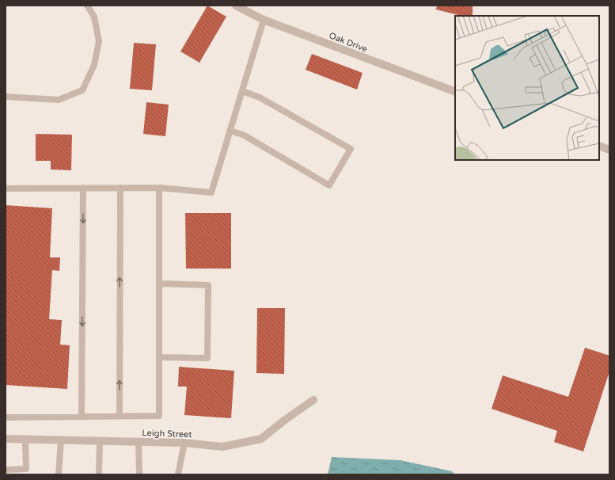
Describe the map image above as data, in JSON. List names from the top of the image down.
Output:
{
  "streets": {
    "street": ["Oak Drive", "Leigh Street"]
  }
}
